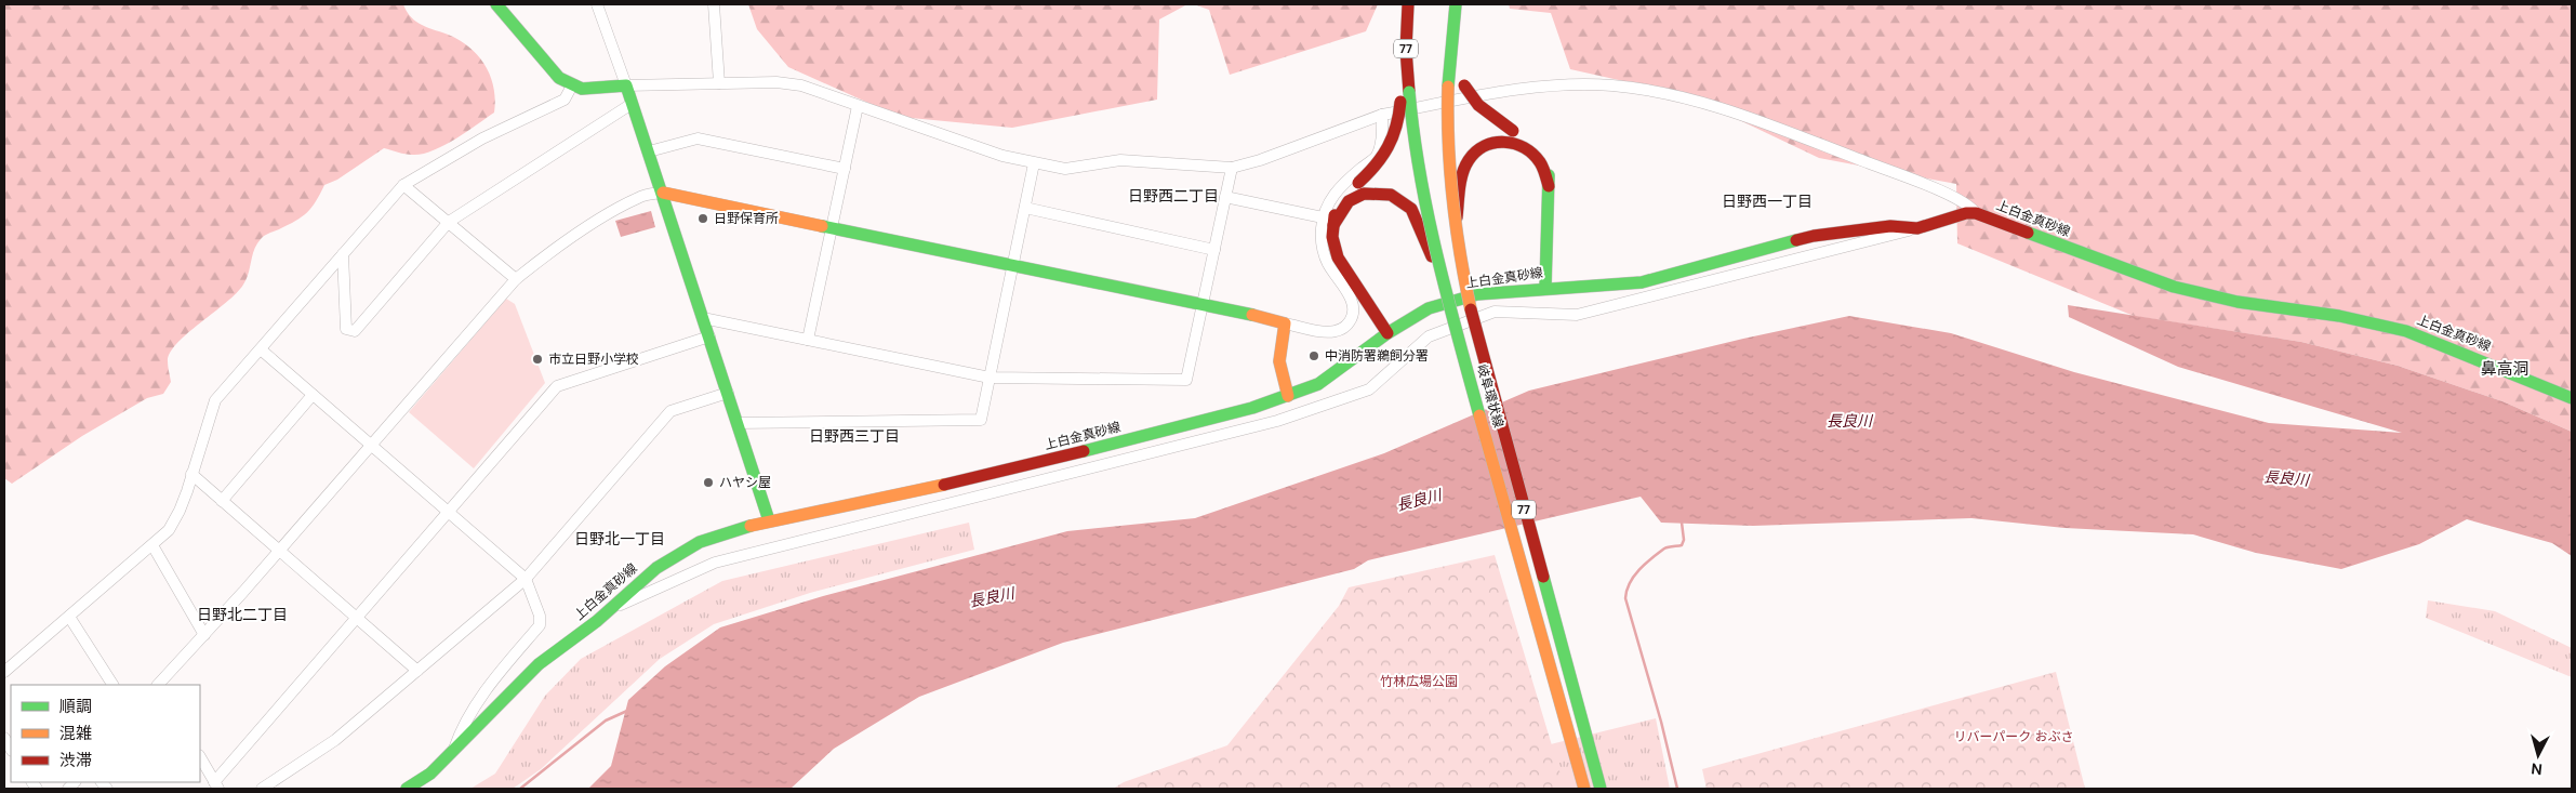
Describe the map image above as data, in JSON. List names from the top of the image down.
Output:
{
  "streets": {
    "main road": ["77", "上白金真砂線", "岐阜環状線"]
  },
  "crossings": [
    ["77", "上白金真砂線"],
    ["77", "岐阜環状線"]
  ],
  "districts": [
    "日野西二丁目",
    "日野西一丁目",
    "鼻高洞",
    "日野西三丁目",
    "日野北一丁目",
    "日野北二丁目"
  ],
  "water": ["長良川"],
  "parks": ["竹林広場公園", "リバーパーク おぶさ"],
  "places": [
    "日野保育所",
    "中消防署鵜飼分署",
    "市立日野小学校",
    "ハヤシ屋"
  ],
  "legend": ["順調", "混雑", "渋滞"],
  "north": "bottom"
}
